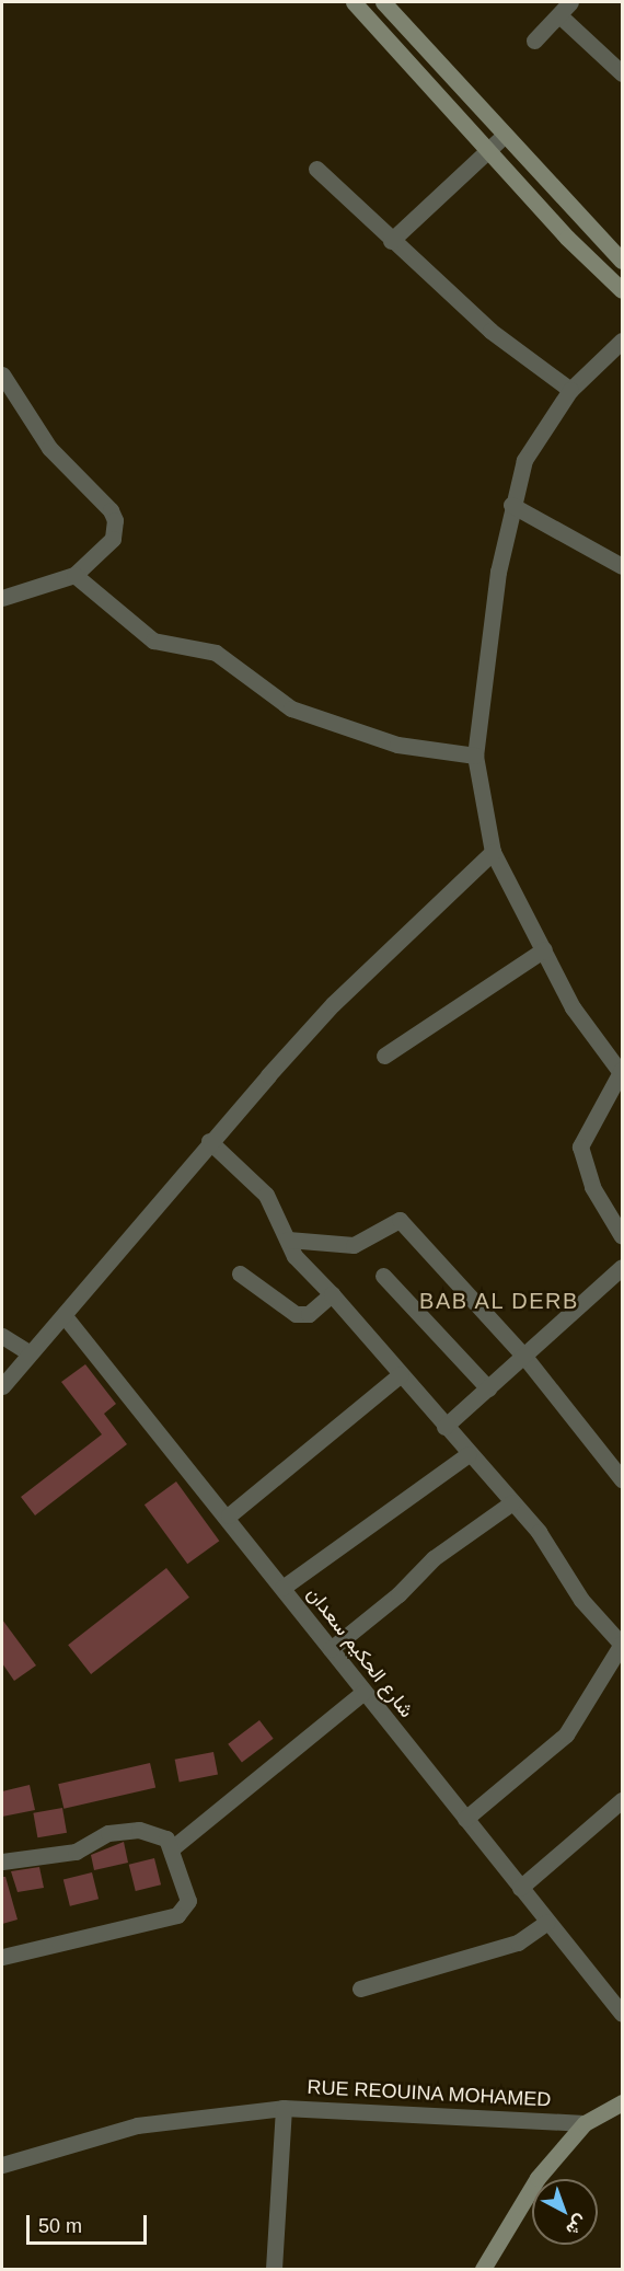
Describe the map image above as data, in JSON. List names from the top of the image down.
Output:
{
  "streets": {
    "street": ["شارع الحكيم سعدان", "RUE REOUINA MOHAMED"]
  },
  "districts": ["BAB AL DERB"],
  "scale_bar": "50 m",
  "north": "bottom right"
}
